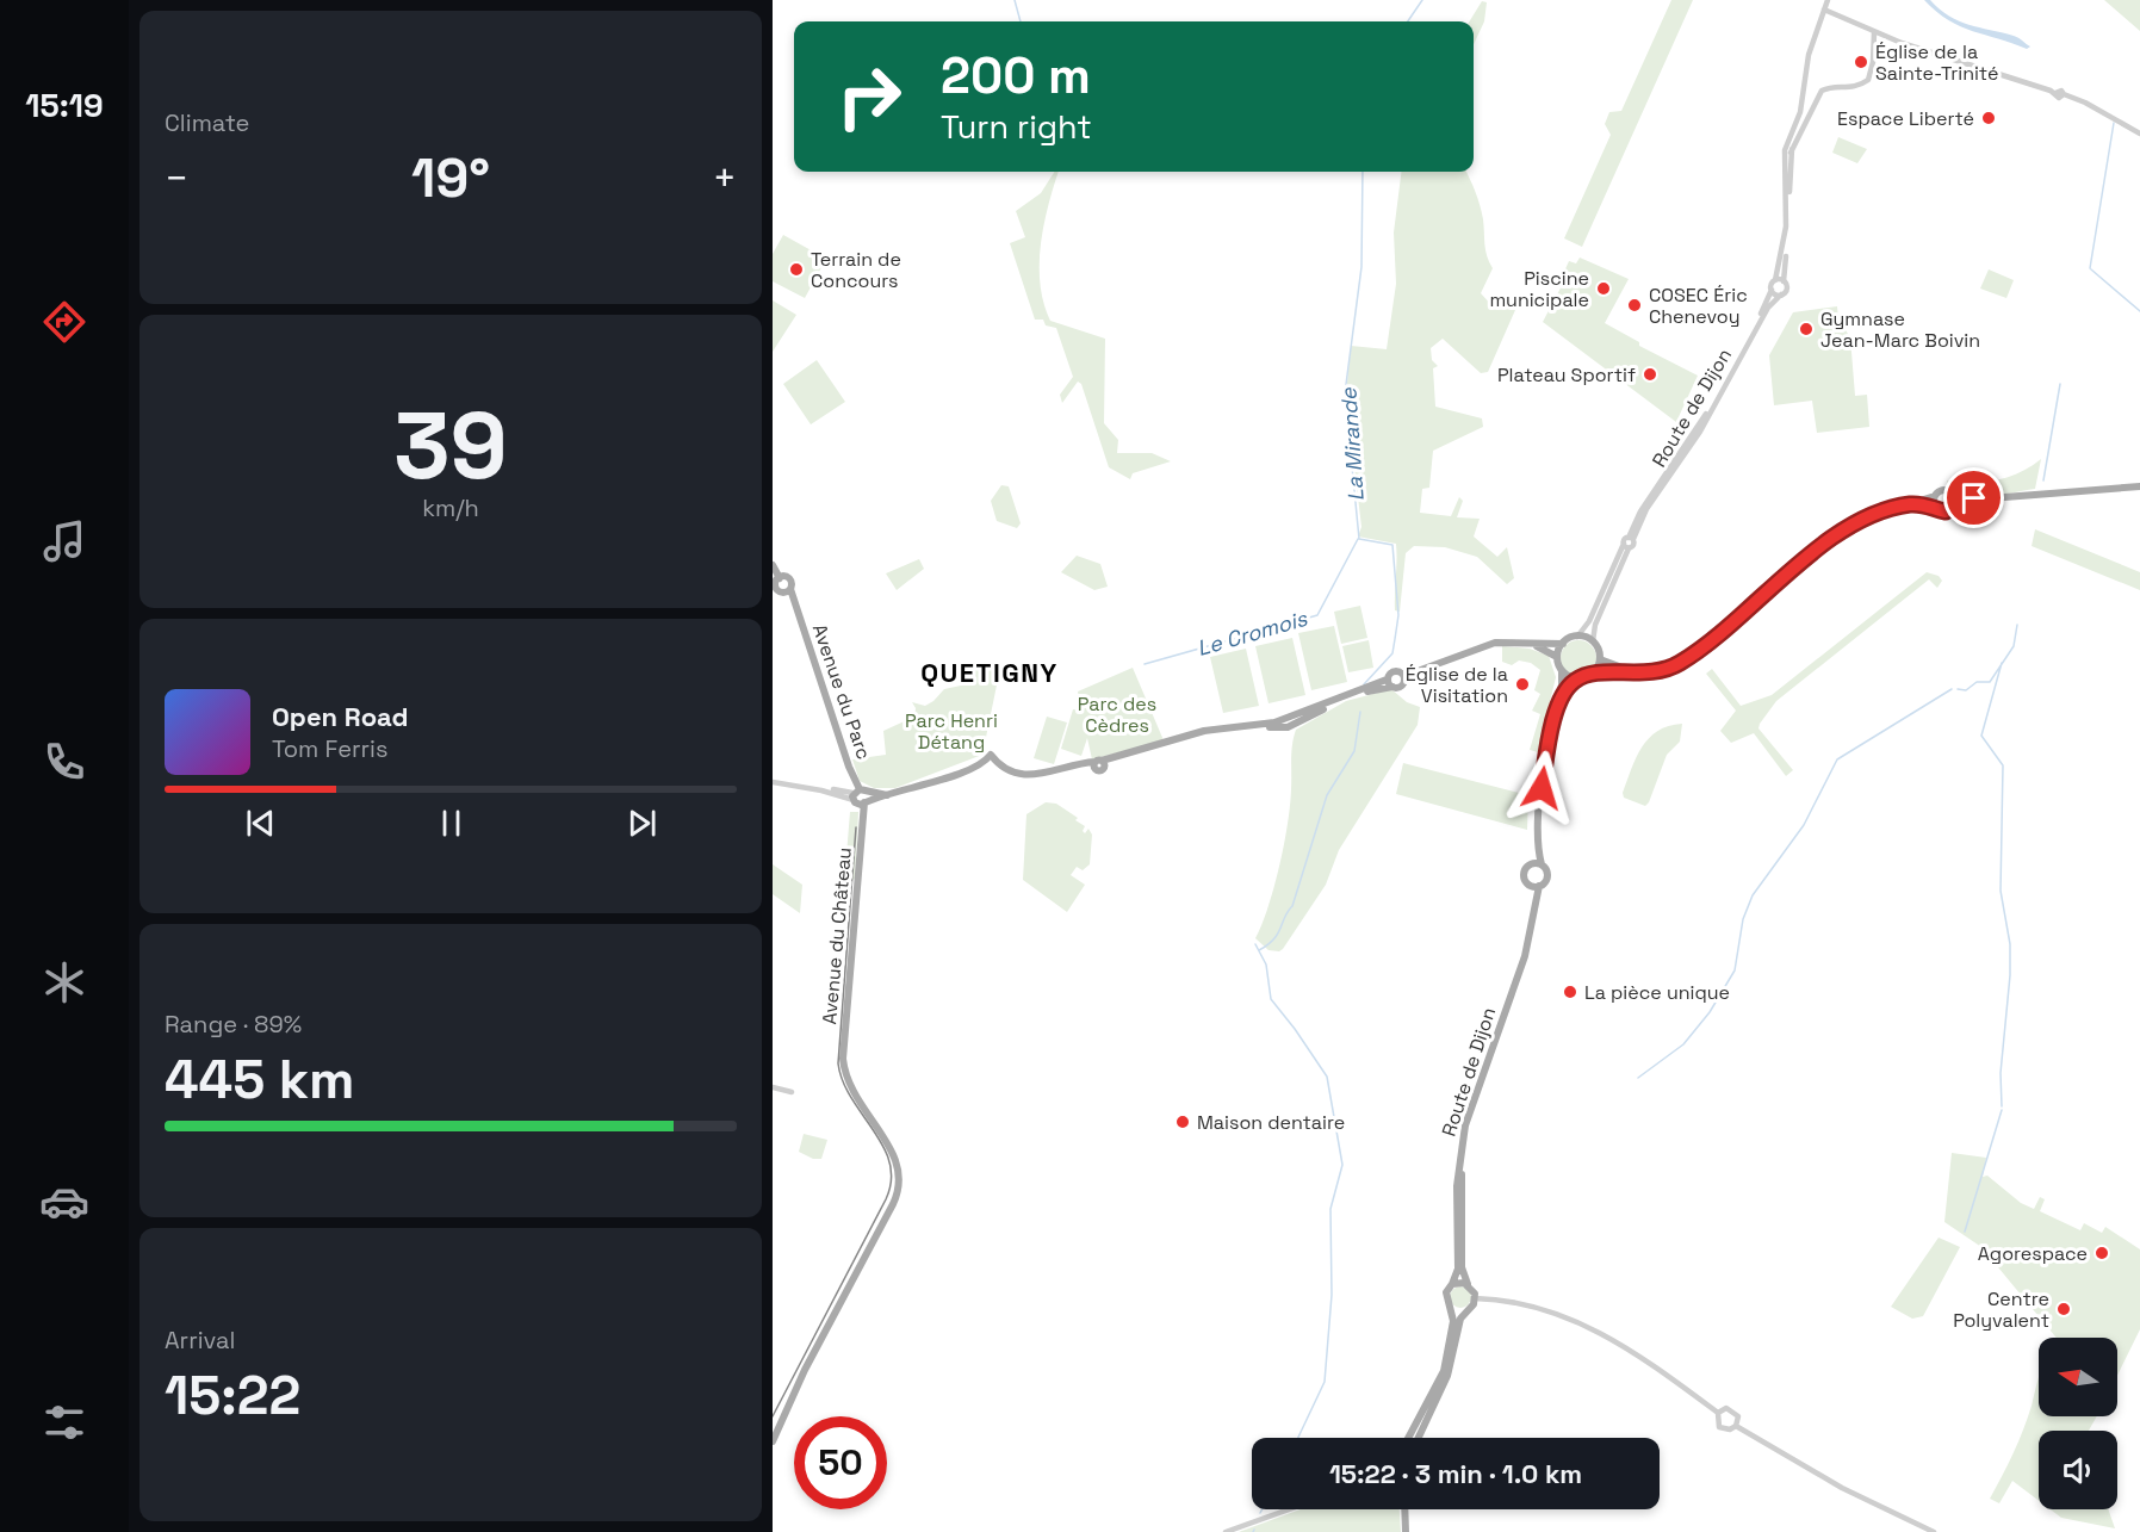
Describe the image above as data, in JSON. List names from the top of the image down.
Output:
{
  "streets": {
    "main road": ["Route de Dijon", "Avenue du Parc", "Avenue du Château"]
  },
  "crossings": [
    ["Avenue du Parc", "Avenue du Château"]
  ],
  "districts": ["QUETIGNY"],
  "water": ["La Mirande", "Le Cromois"],
  "parks": ["Parc des Cèdres", "Parc Henri Détang"],
  "places": [
    "Église de la Sainte-Trinité",
    "Espace Liberté",
    "Terrain de Concours",
    "Piscine municipale",
    "COSEC Éric Chenevoy",
    "Gymnase Jean-Marc Boivin",
    "Plateau Sportif",
    "Église de la Visitation",
    "La pièce unique",
    "Maison dentaire",
    "Agorespace",
    "Centre Polyvalent"
  ],
  "north": "left",
  "page": {
    "tabs": "15:19",
    "tile": [
      "Climate",
      ["39", "km/h"],
      ["Range · 89%", "445 km"],
      ["Arrival", "15:22"]
    ],
    "turn": ["200 m", "Turn right"],
    "heat": ["−", "19°", "+"],
    "song": ["Open Road", "Tom Ferris"],
    "limit": "50",
    "trip": "15:22 · 3 min · 1.0 km"
  }
}
